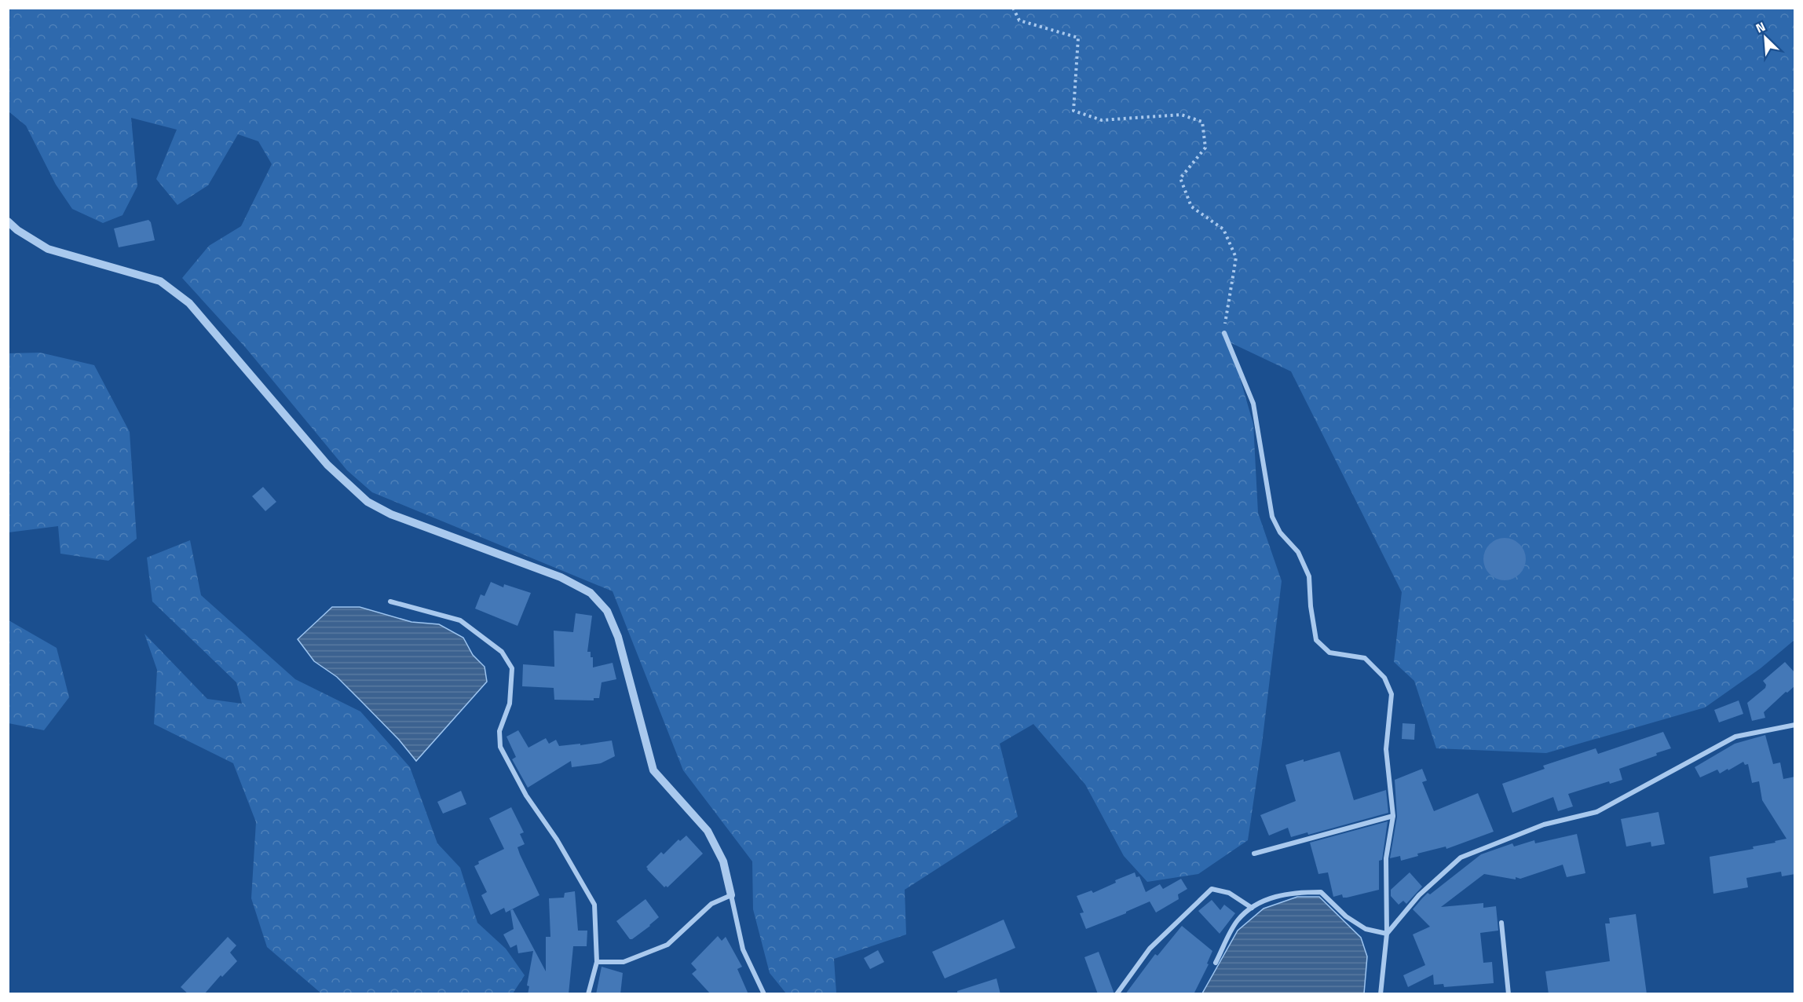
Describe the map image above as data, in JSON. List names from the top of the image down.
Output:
{
  "north": "top left"
}
